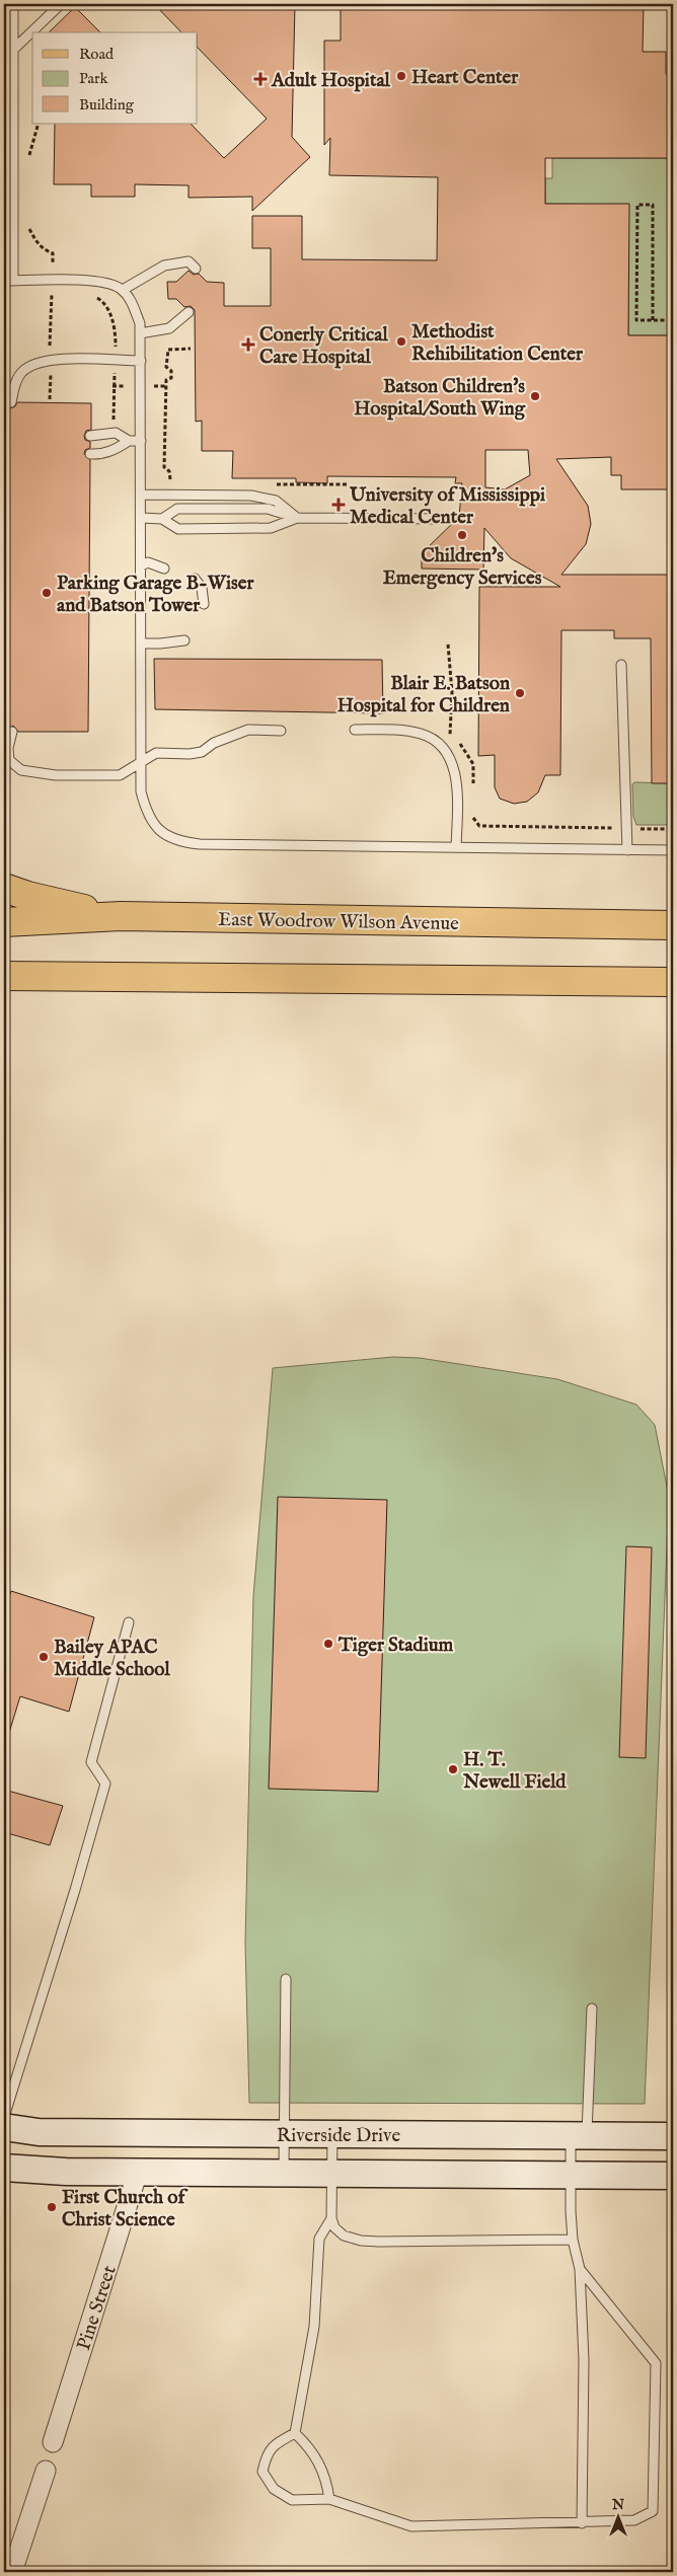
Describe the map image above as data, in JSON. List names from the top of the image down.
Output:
{
  "streets": {
    "main road": ["East Woodrow Wilson Avenue"],
    "street": ["Riverside Drive", "Pine Street"]
  },
  "crossings": [
    ["Riverside Drive", "Pine Street"]
  ],
  "places": {
    "other": [
      "Heart Center",
      "Methodist Rehibilitation Center",
      "Batson Children's Hospital/South Wing",
      "Children's Emergency Services",
      "Parking Garage B-Wiser and Batson Tower",
      "Blair E. Batson Hospital for Children",
      "Tiger Stadium",
      "Bailey APAC Middle School",
      "H. T. Newell Field",
      "First Church of Christ Science"
    ],
    "health": ["Adult Hospital", "Conerly Critical Care Hospital", "University of Mississippi Medical Center"]
  },
  "legend": ["Road", "Park", "Building"],
  "north": "top"
}
